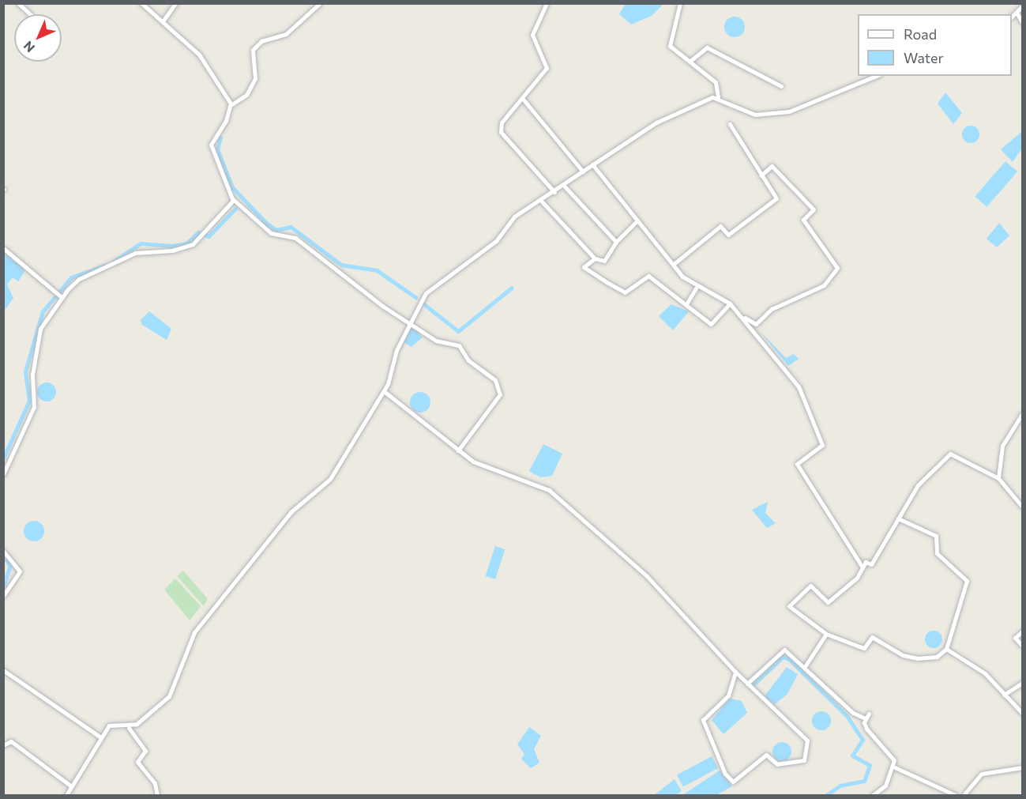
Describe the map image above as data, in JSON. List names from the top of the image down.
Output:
{
  "legend": ["Road", "Water"],
  "north": "bottom left"
}
